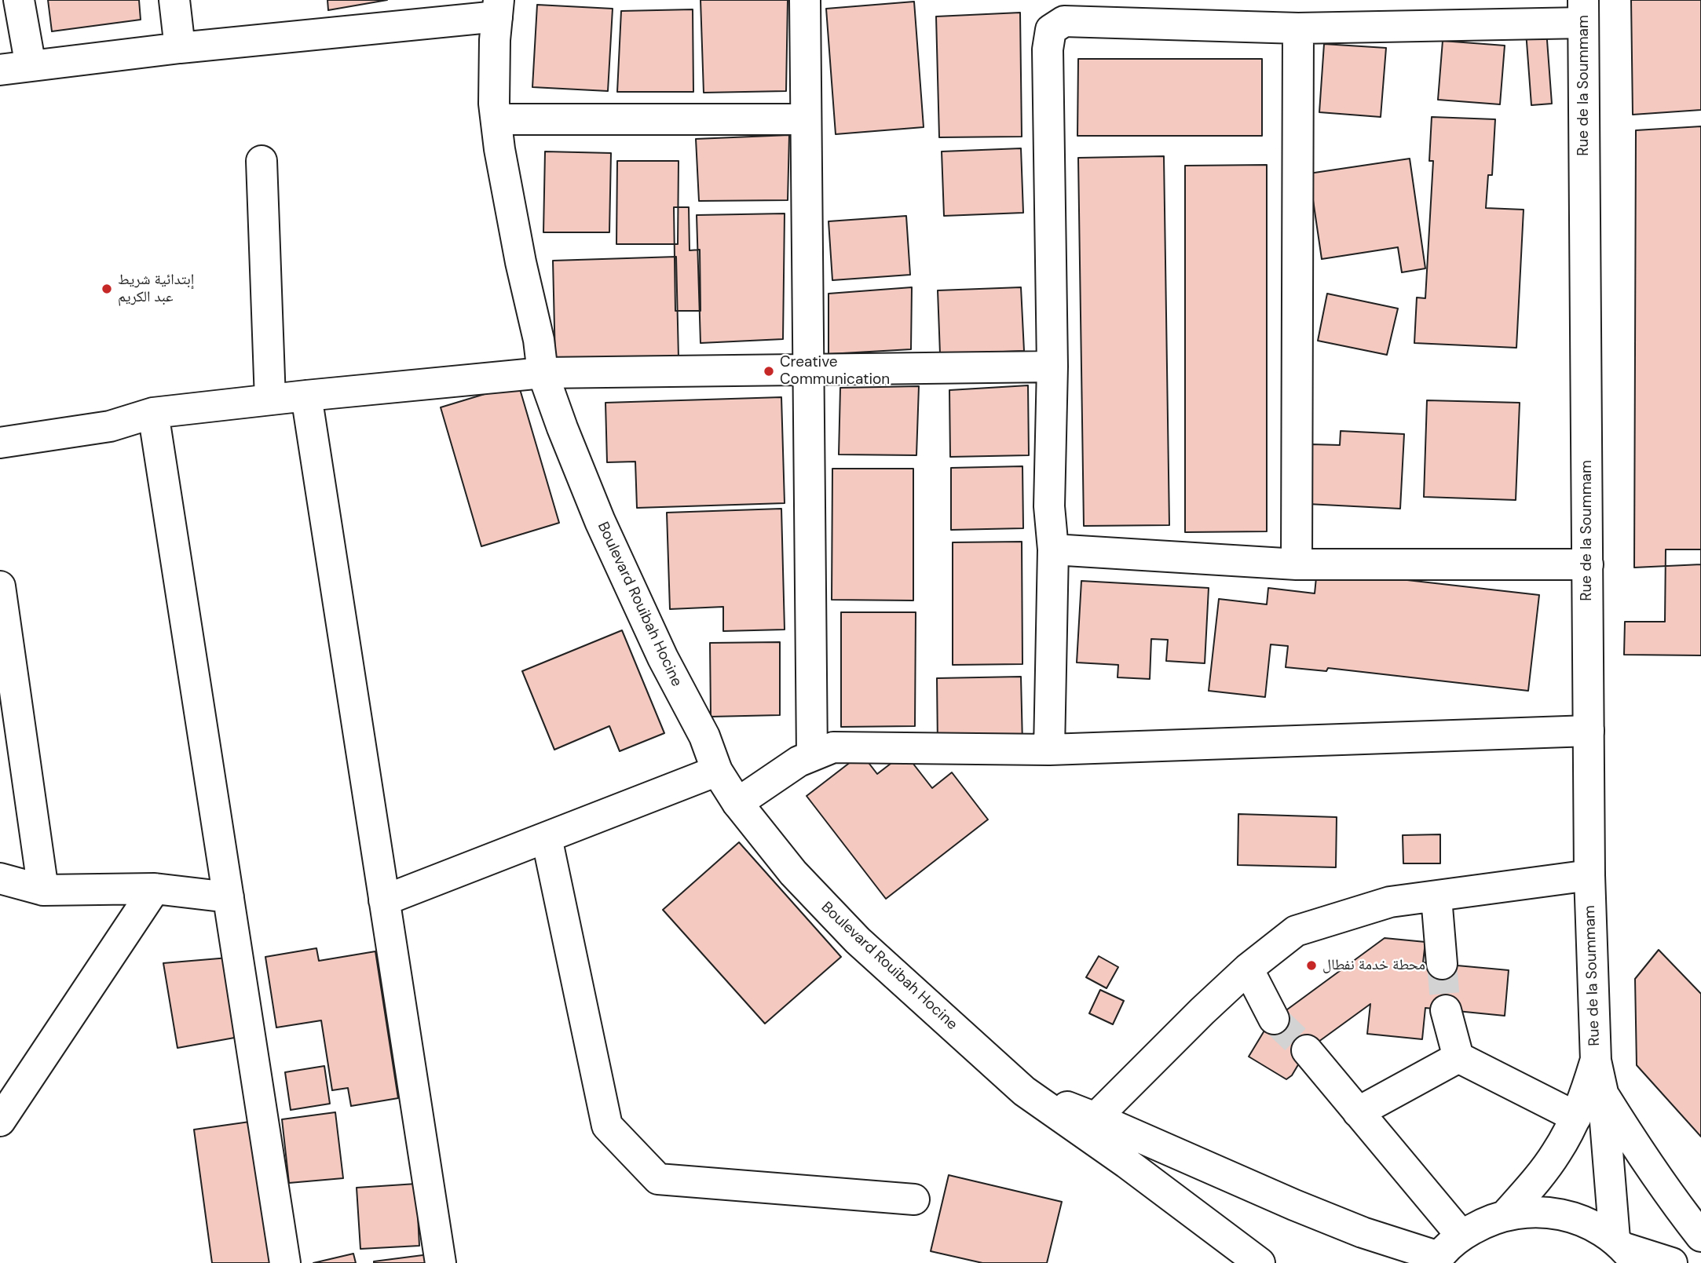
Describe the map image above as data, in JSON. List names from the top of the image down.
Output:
{
  "streets": {
    "street": ["Rue de la Soummam", "Boulevard Rouibah Hocine"]
  },
  "places": ["إبتدائية شريط عبد الكريم", "Creative Communication", "محطة خدمة نفطال"]
}
